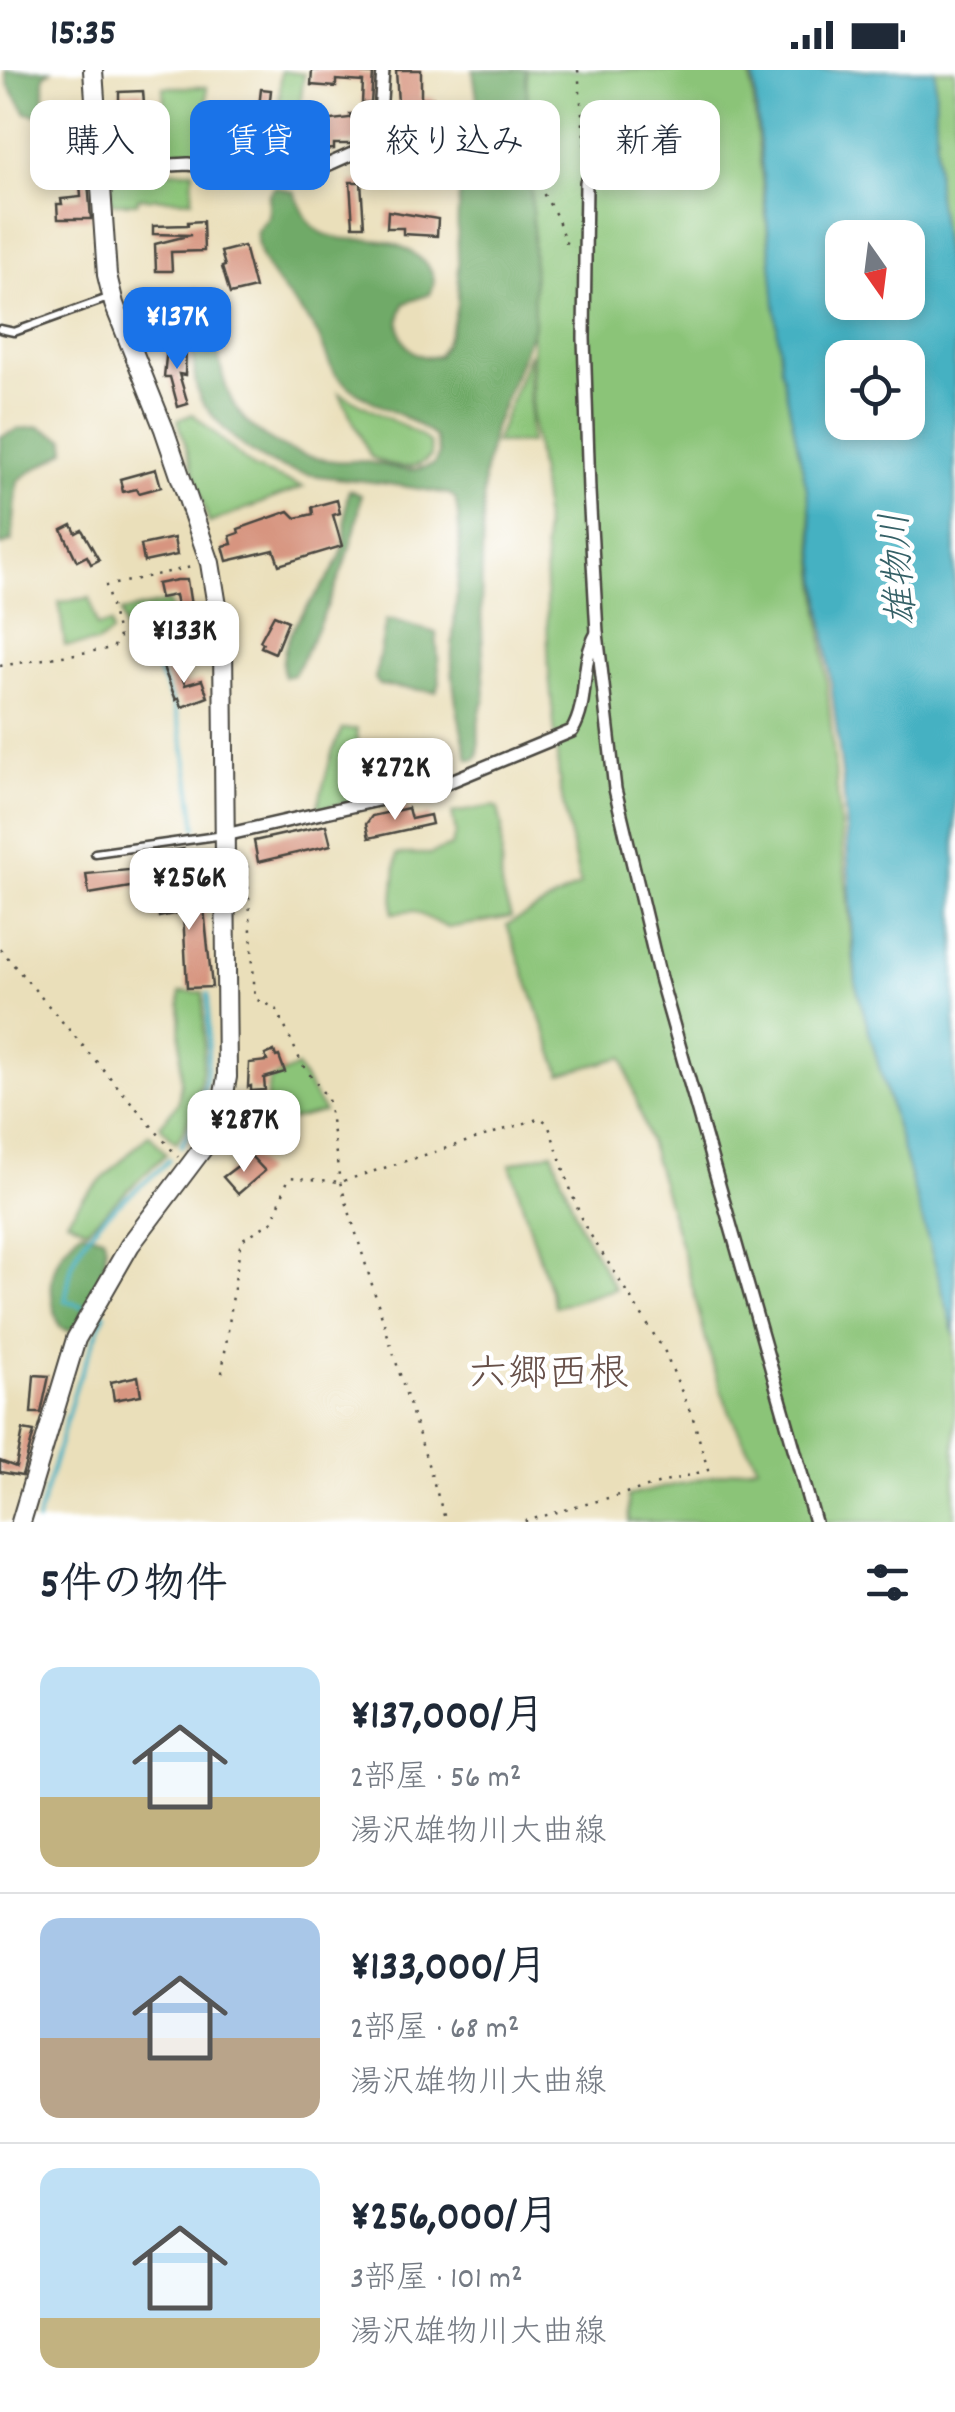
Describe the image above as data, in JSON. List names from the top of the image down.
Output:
{
  "districts": ["六郷西根"],
  "water": ["雄物川"],
  "north": "bottom",
  "page": {
    "status": "15:35",
    "chip": [
      "購入",
      "賃貸",
      "絞り込み",
      "新着"
    ],
    "price": [
      "¥137K",
      "¥133K",
      "¥272K",
      "¥256K",
      "¥287K"
    ],
    "heading": "5件の物件",
    "list": [
      {
        "name": "¥137,000/月",
        "note": "2部屋 · 56 m² · 湯沢雄物川大曲線"
      },
      {
        "name": "¥133,000/月",
        "note": "2部屋 · 68 m² · 湯沢雄物川大曲線"
      },
      {
        "name": "¥256,000/月",
        "note": "3部屋 · 101 m² · 湯沢雄物川大曲線"
      }
    ]
  }
}
